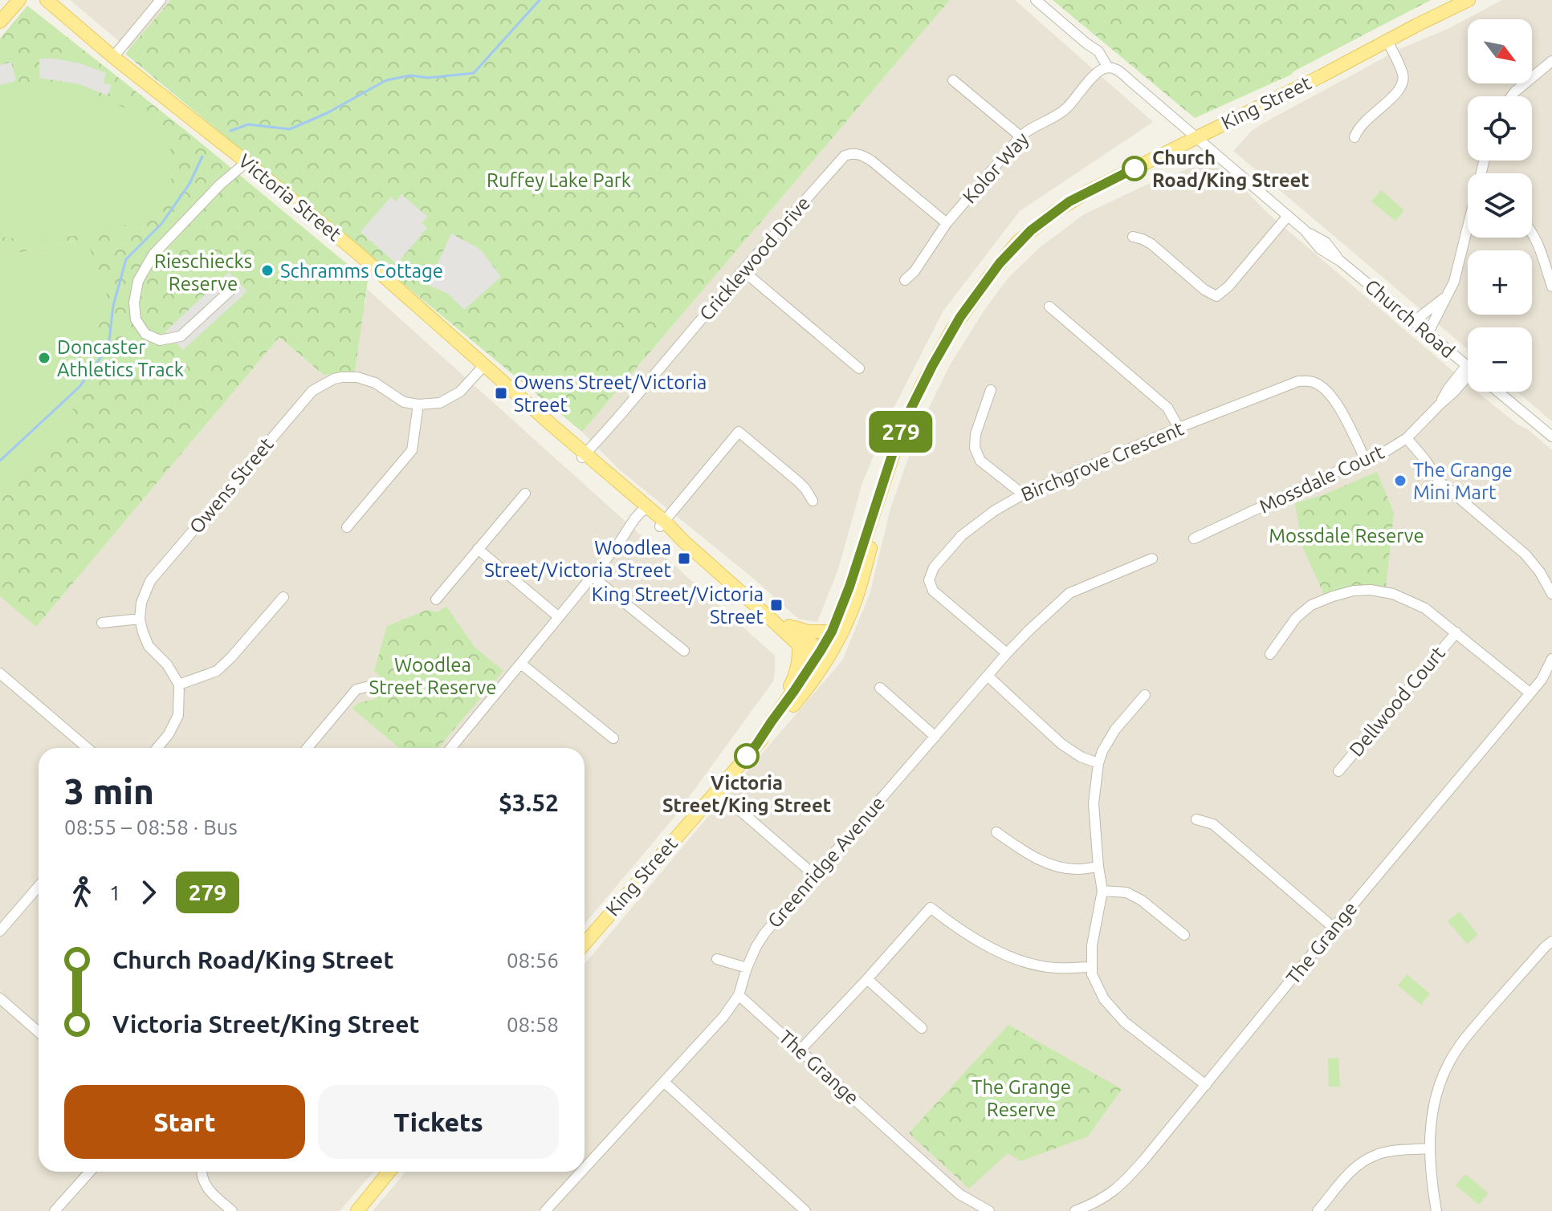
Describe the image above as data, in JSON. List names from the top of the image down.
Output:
{
  "streets": {
    "main road": ["King Street", "Victoria Street"],
    "street": [
      "Kolor Way",
      "Cricklewood Drive",
      "Church Road",
      "Birchgrove Crescent",
      "Mossdale Court",
      "Owens Street",
      "Dellwood Court",
      "Greenridge Avenue",
      "The Grange"
    ]
  },
  "crossings": [
    ["King Street", "Victoria Street"],
    ["King Street", "Church Road"],
    ["Kolor Way", "Cricklewood Drive"],
    ["Kolor Way", "Church Road"],
    ["Victoria Street", "Cricklewood Drive"],
    ["Birchgrove Crescent", "Mossdale Court"],
    ["Birchgrove Crescent", "Greenridge Avenue"],
    ["Greenridge Avenue", "The Grange"]
  ],
  "parks": [
    "Ruffey Lake Park",
    "Rieschiecks Reserve",
    "Mossdale Reserve",
    "Woodlea Street Reserve",
    "The Grange Reserve"
  ],
  "places": {
    "other": [
      "Church Road/King Street",
      "Schramms Cottage",
      "Doncaster Athletics Track",
      "The Grange Mini Mart",
      "Victoria Street/King Street"
    ],
    "transit": ["Owens Street/Victoria Street", "Woodlea Street/Victoria Street", "King Street/Victoria Street"]
  },
  "lines": ["bus line 279"],
  "north": "bottom right",
  "page": {
    "on_map": "279",
    "map_buttons": ["+", "−"],
    "heading": ["3 min", "08:55 – 08:58 · Bus", "$3.52"],
    "legs": ["1", "279"],
    "list": [
      {
        "name": "Church Road/King Street",
        "value": "08:56"
      },
      {
        "name": "Victoria Street/King Street",
        "value": "08:58"
      }
    ],
    "buttons": ["Start", "Tickets"]
  }
}
